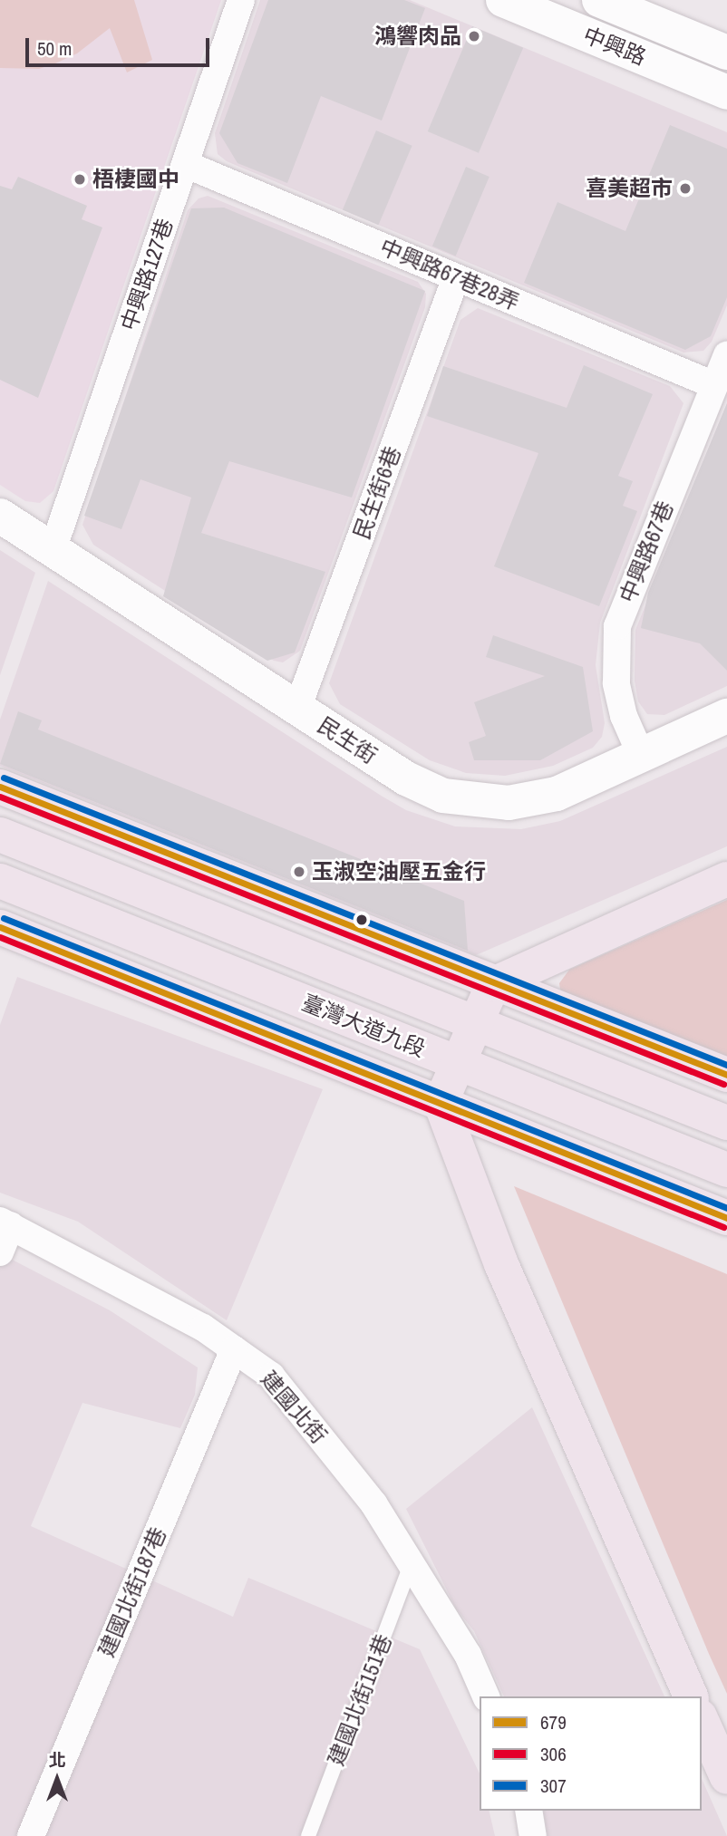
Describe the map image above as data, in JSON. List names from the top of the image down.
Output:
{
  "streets": {
    "main road": ["臺灣大道九段"],
    "street": [
      "中興路",
      "中興路127巷",
      "中興路67巷28弄",
      "民生街6巷",
      "中興路67巷",
      "民生街",
      "建國北街",
      "建國北街187巷"
    ],
    "lane": ["建國北街151巷"]
  },
  "crossings": [
    ["中興路127巷", "中興路67巷28弄"],
    ["中興路127巷", "民生街"],
    ["中興路67巷28弄", "民生街6巷"],
    ["中興路67巷28弄", "中興路67巷"],
    ["民生街6巷", "民生街"],
    ["中興路67巷", "民生街"],
    ["建國北街", "建國北街187巷"],
    ["建國北街", "建國北街151巷"]
  ],
  "places": [
    "鴻響肉品",
    "梧棲國中",
    "喜美超市",
    "玉淑空油壓五金行"
  ],
  "lines": ["transit line 307", "transit line 679", "transit line 306"],
  "legend": ["679", "306", "307"],
  "scale_bar": "50 m",
  "north": "top"
}
